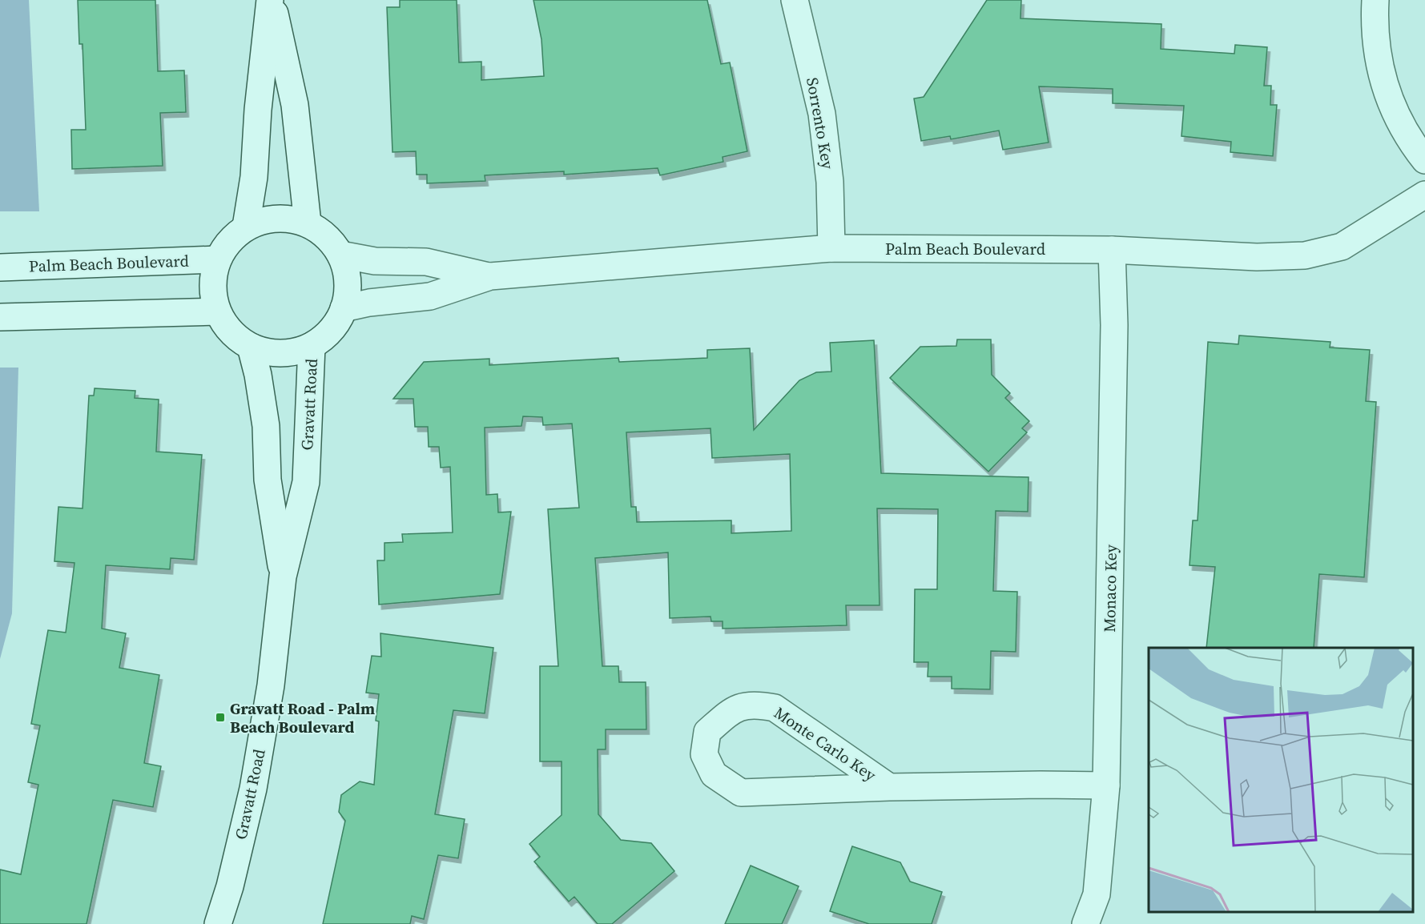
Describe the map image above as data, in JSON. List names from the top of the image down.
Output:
{
  "streets": {
    "street": [
      "Sorrento Key",
      "Palm Beach Boulevard",
      "Gravatt Road",
      "Monaco Key",
      "Monte Carlo Key"
    ]
  },
  "crossings": [
    ["Sorrento Key", "Palm Beach Boulevard"],
    ["Palm Beach Boulevard", "Gravatt Road"],
    ["Palm Beach Boulevard", "Monaco Key"],
    ["Monaco Key", "Monte Carlo Key"]
  ],
  "places": {
    "transit": ["Gravatt Road - Palm Beach Boulevard"]
  }
}
